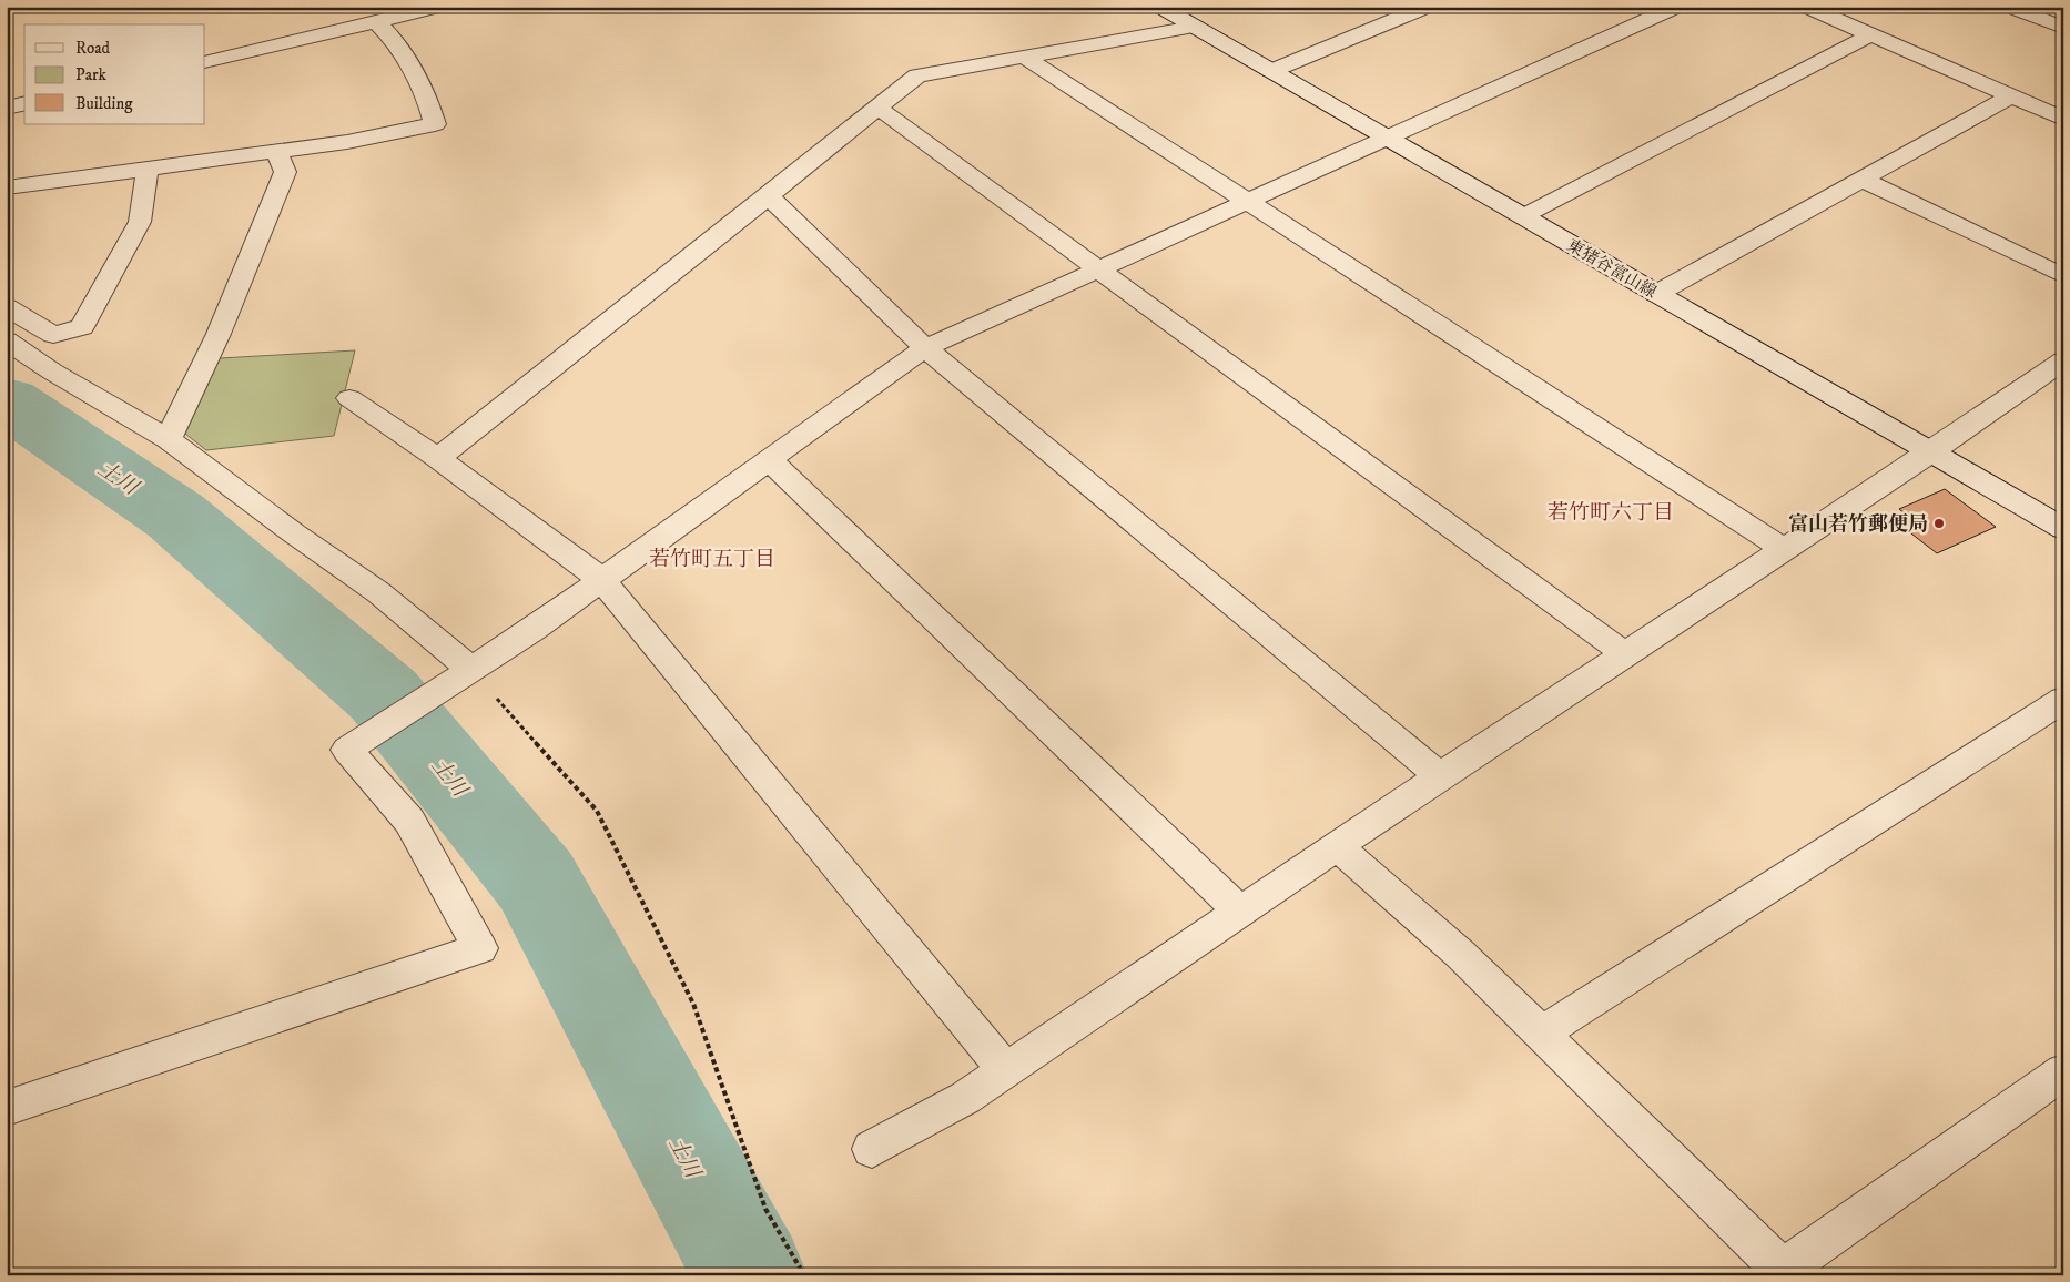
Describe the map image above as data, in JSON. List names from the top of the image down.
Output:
{
  "streets": {
    "street": ["東猪谷富山線"]
  },
  "districts": ["若竹町六丁目", "若竹町五丁目"],
  "water": ["土川"],
  "places": ["富山若竹郵便局"],
  "legend": ["Road", "Park", "Building"]
}
